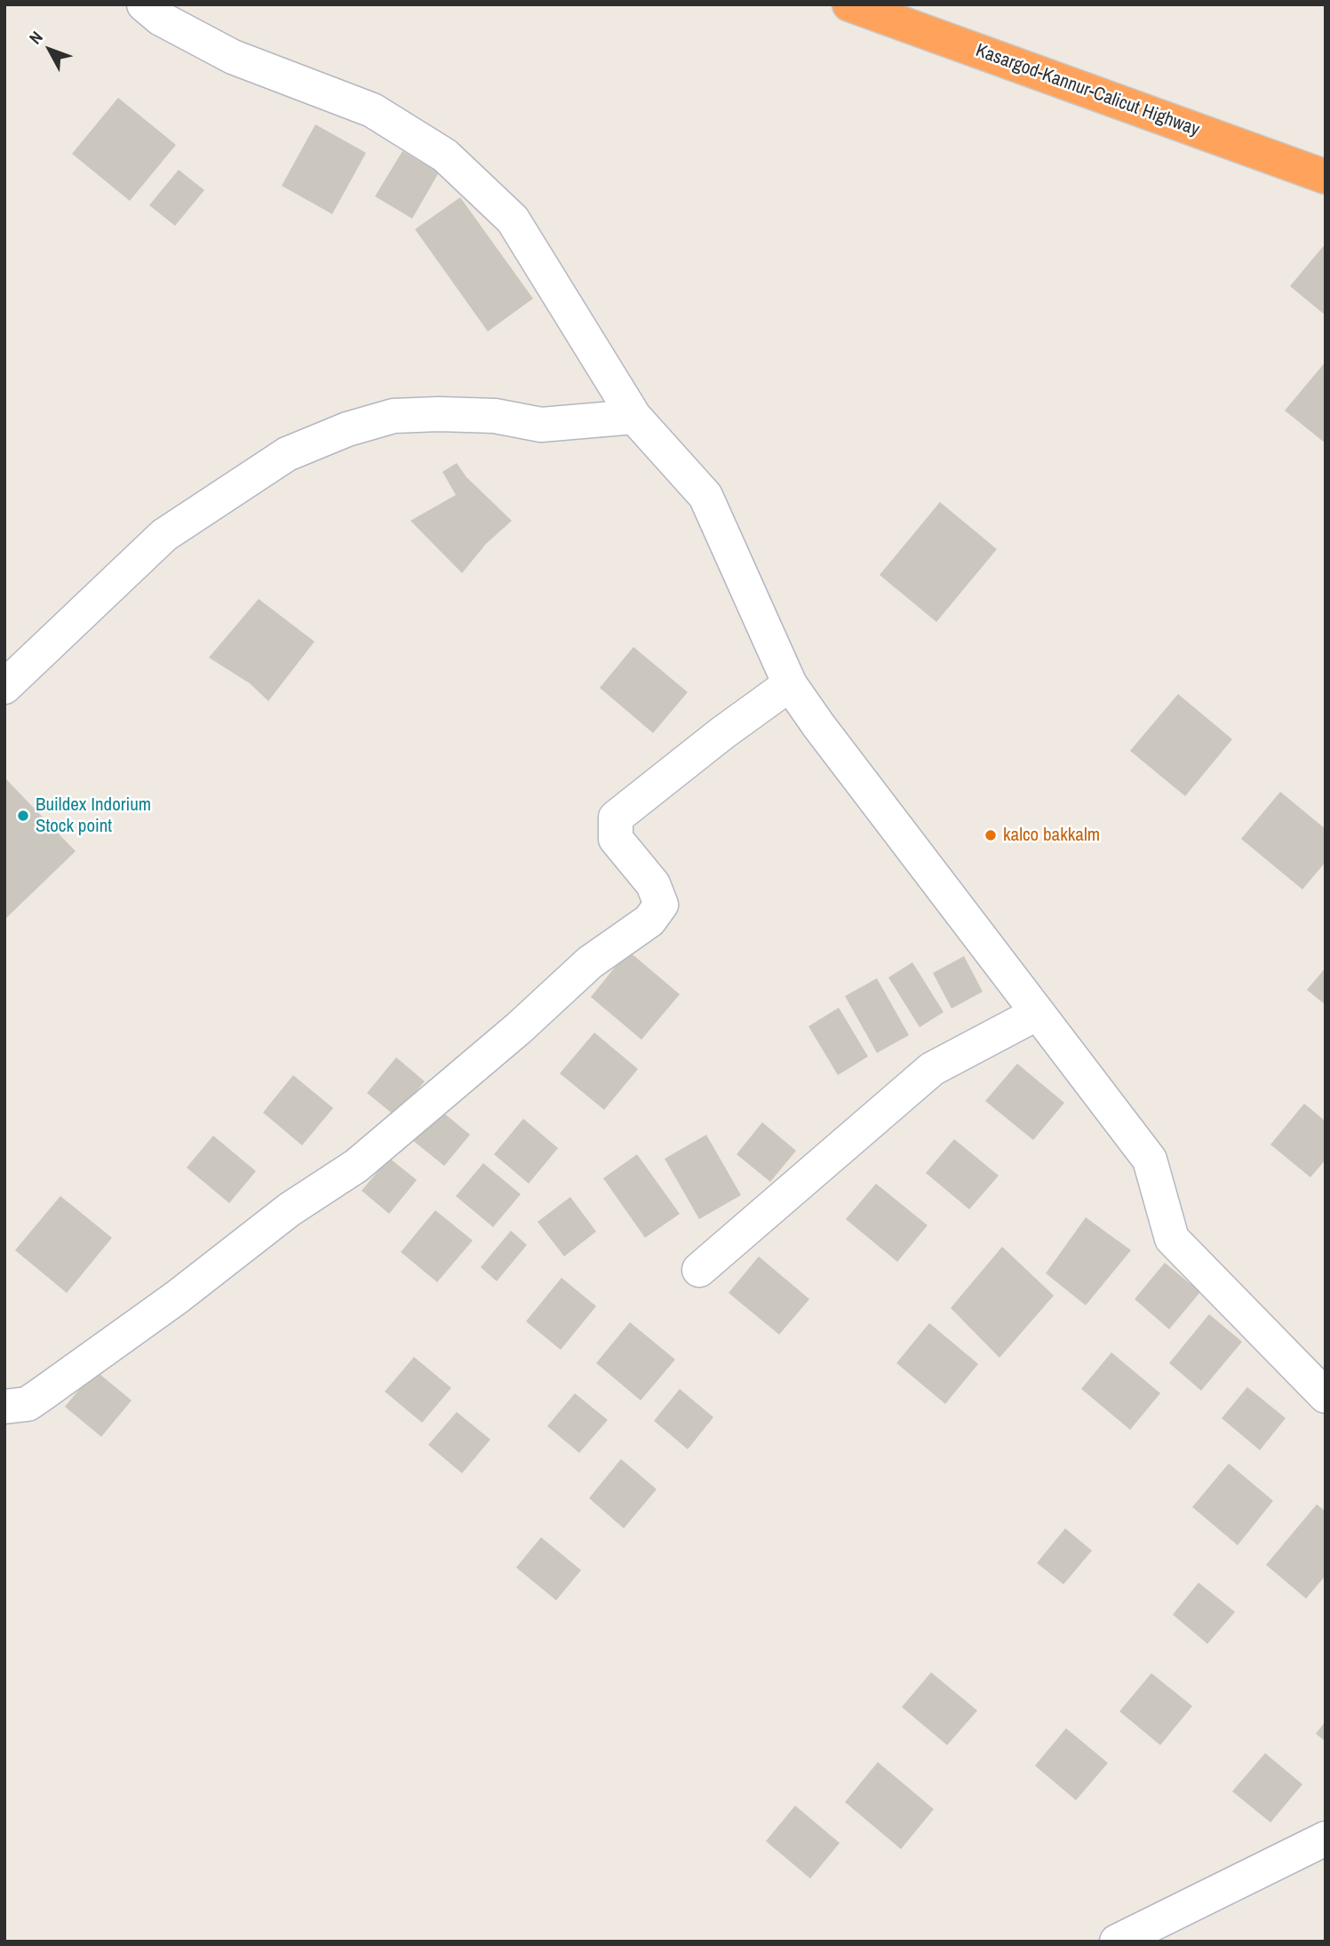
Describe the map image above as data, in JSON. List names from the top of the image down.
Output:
{
  "streets": {
    "highway": ["Kasargod-Kannur-Calicut Highway"]
  },
  "places": ["Buildex Indorium Stock point", "kalco bakkalm"],
  "north": "top left"
}
